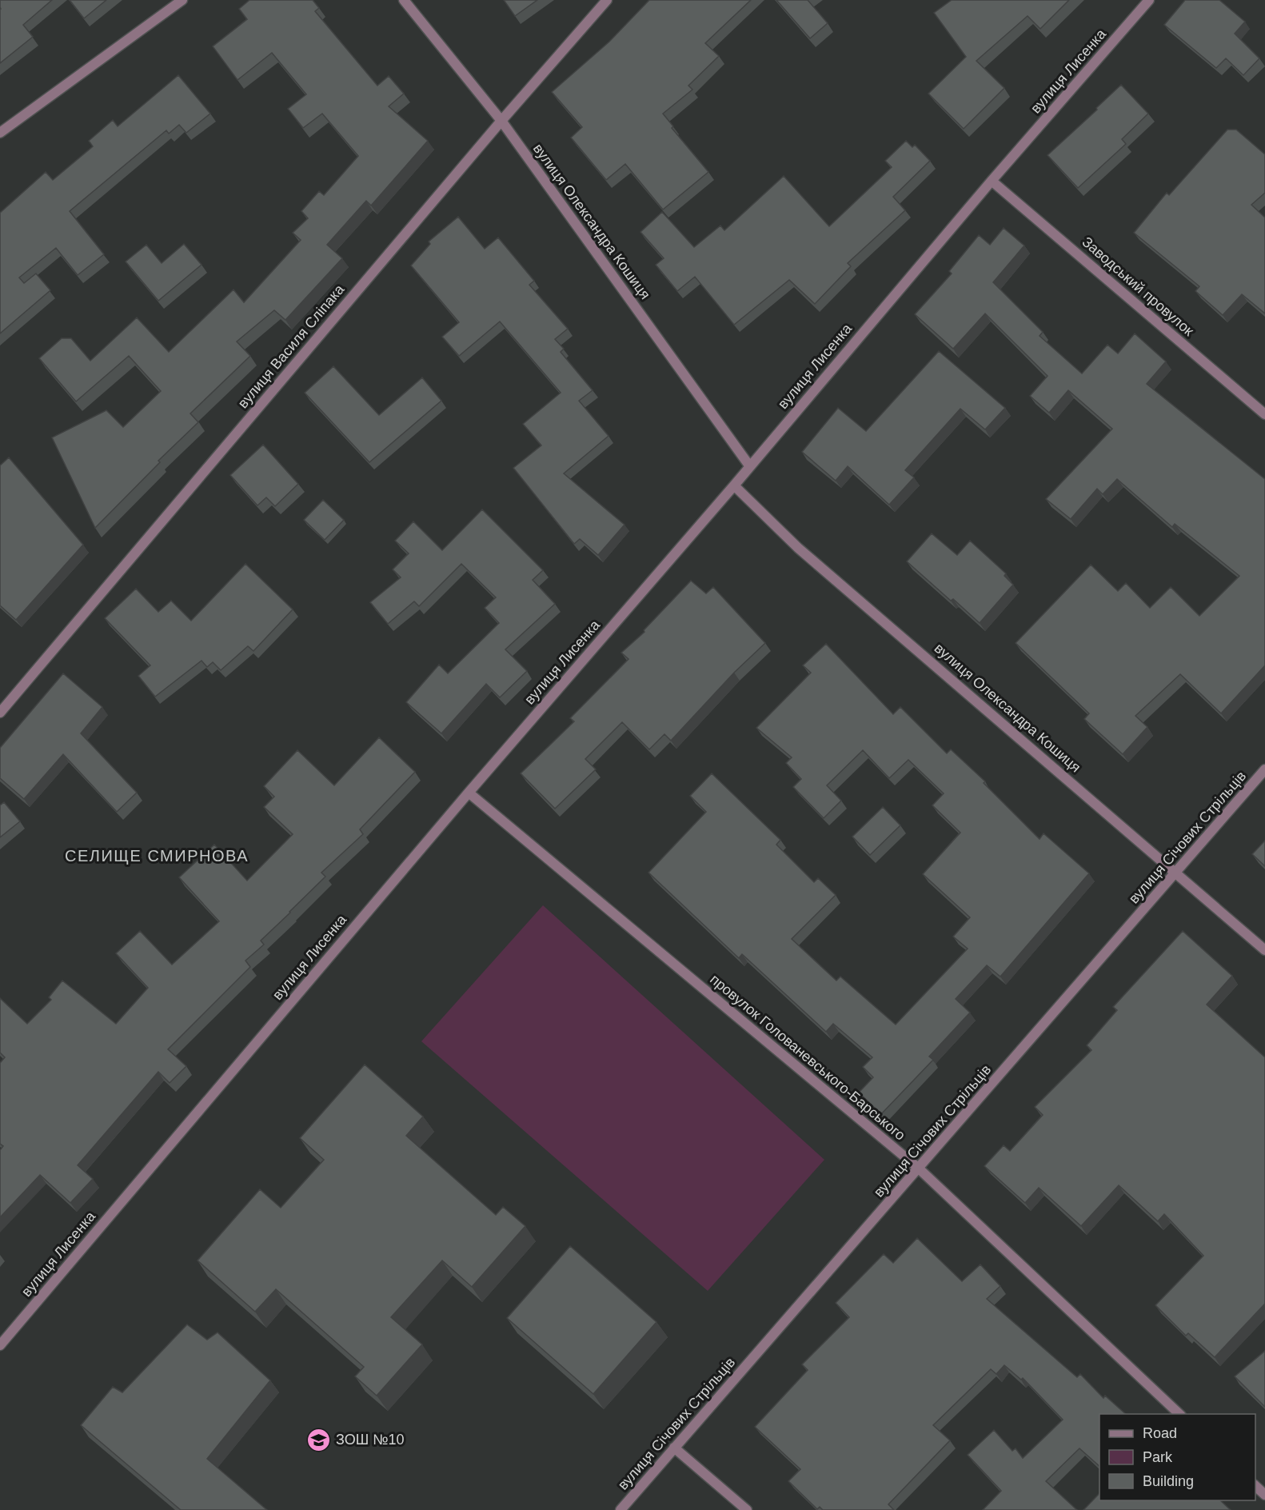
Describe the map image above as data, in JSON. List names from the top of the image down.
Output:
{
  "streets": {
    "street": [
      "вулиця Лисенка",
      "вулиця Олександра Кошиця",
      "Заводський провулок",
      "вулиця Василя Сліпака",
      "вулиця Січових Стрільців",
      "провулок Голованевського-Барського"
    ]
  },
  "crossings": [
    ["вулиця Лисенка", "вулиця Олександра Кошиця"],
    ["вулиця Лисенка", "Заводський провулок"],
    ["вулиця Лисенка", "провулок Голованевського-Барського"],
    ["вулиця Олександра Кошиця", "вулиця Василя Сліпака"],
    ["вулиця Олександра Кошиця", "вулиця Січових Стрільців"],
    ["вулиця Січових Стрільців", "провулок Голованевського-Барського"]
  ],
  "districts": ["СЕЛИЩЕ СМИРНОВА"],
  "places": {
    "school or university": ["ЗОШ №10"]
  },
  "legend": ["Road", "Park", "Building"]
}
